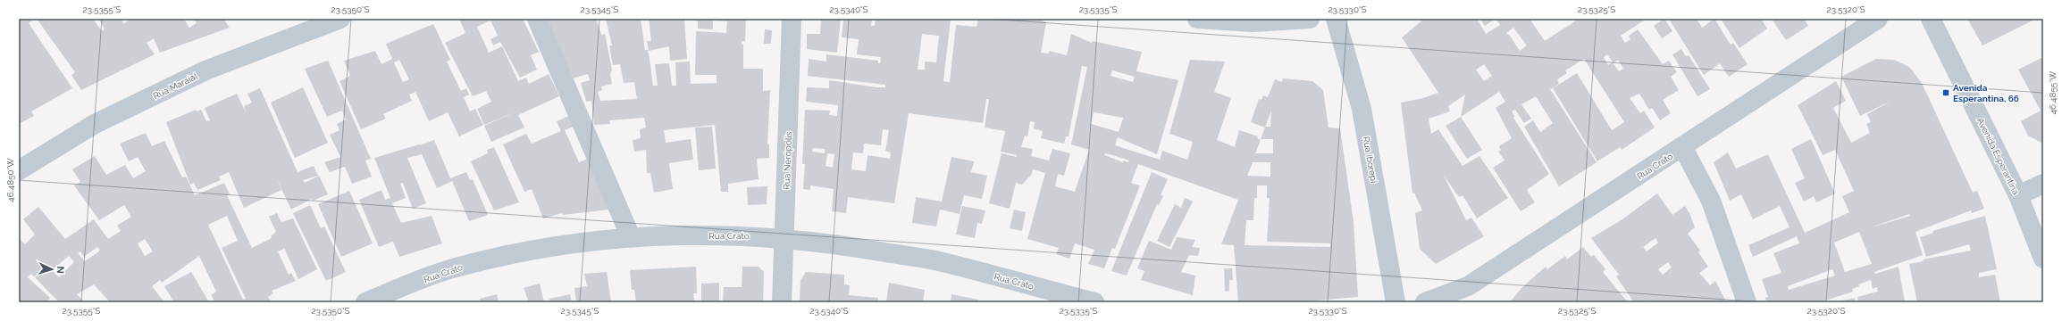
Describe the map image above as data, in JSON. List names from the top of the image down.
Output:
{
  "streets": {
    "street": [
      "Rua Maraial",
      "Avenida Esperantina",
      "Rua Iborepi",
      "Rua Nerópolis",
      "Rua Crato"
    ]
  },
  "crossings": [
    ["Rua Nerópolis", "Rua Crato"]
  ],
  "places": {
    "transit": ["Avenida Esperantina, 66"]
  },
  "north": "right",
  "coordinates": [
    "23.5355°S",
    "23.5350°S",
    "23.5345°S",
    "23.5340°S",
    "23.5335°S",
    "23.5330°S",
    "23.5325°S",
    "23.5320°S",
    "46.4855°W",
    "46.4850°W"
  ]
}
